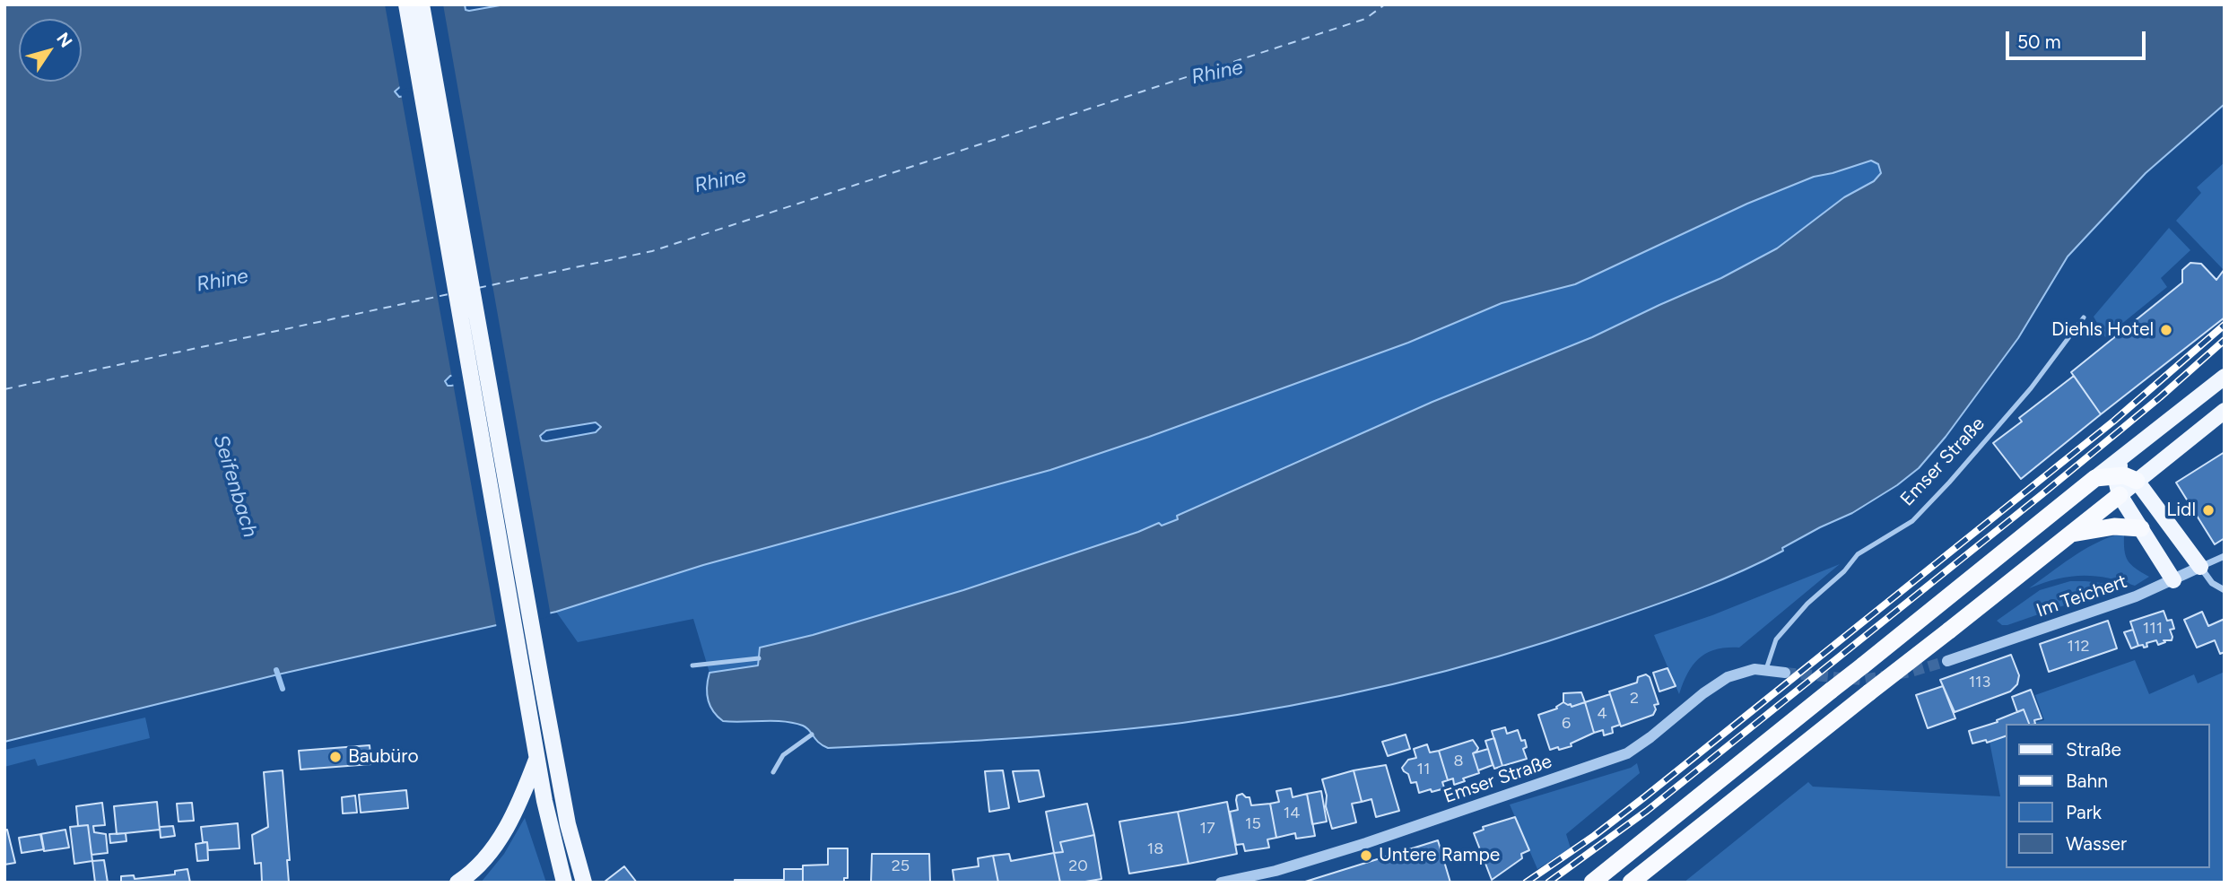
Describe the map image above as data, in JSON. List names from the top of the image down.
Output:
{
  "streets": {
    "street": ["Emser Straße", "Im Teichert"]
  },
  "water": ["Rhine", "Seifenbach"],
  "places": [
    "Diehls Hotel",
    "Lidl",
    "Baubüro",
    "Untere Rampe"
  ],
  "house_numbers": [
    "111",
    "112",
    "113",
    "2",
    "4",
    "6",
    "8",
    "11",
    "14",
    "15",
    "17",
    "18",
    "25",
    "20"
  ],
  "legend": [
    "Straße",
    "Bahn",
    "Park",
    "Wasser"
  ],
  "scale_bar": "50 m",
  "north": "top right"
}
